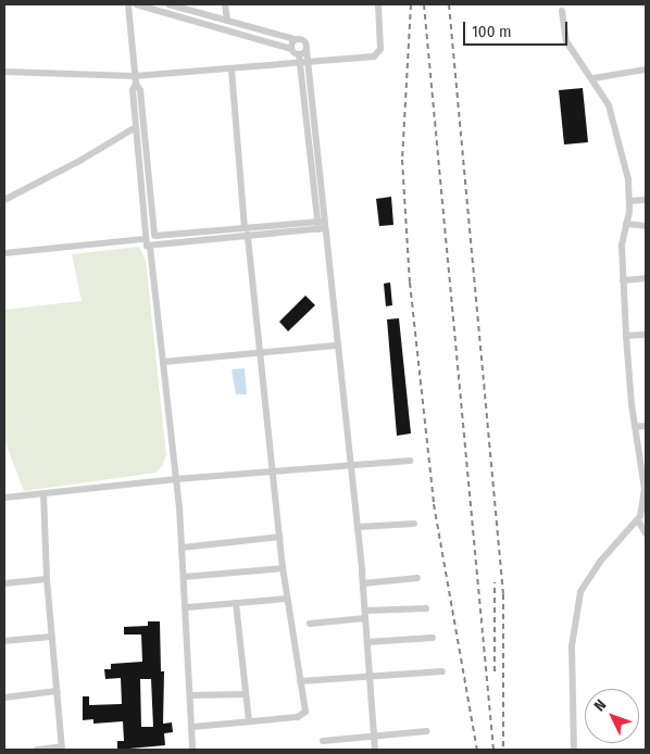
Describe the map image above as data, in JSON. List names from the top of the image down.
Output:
{
  "scale_bar": "100 m",
  "north": "top left"
}
